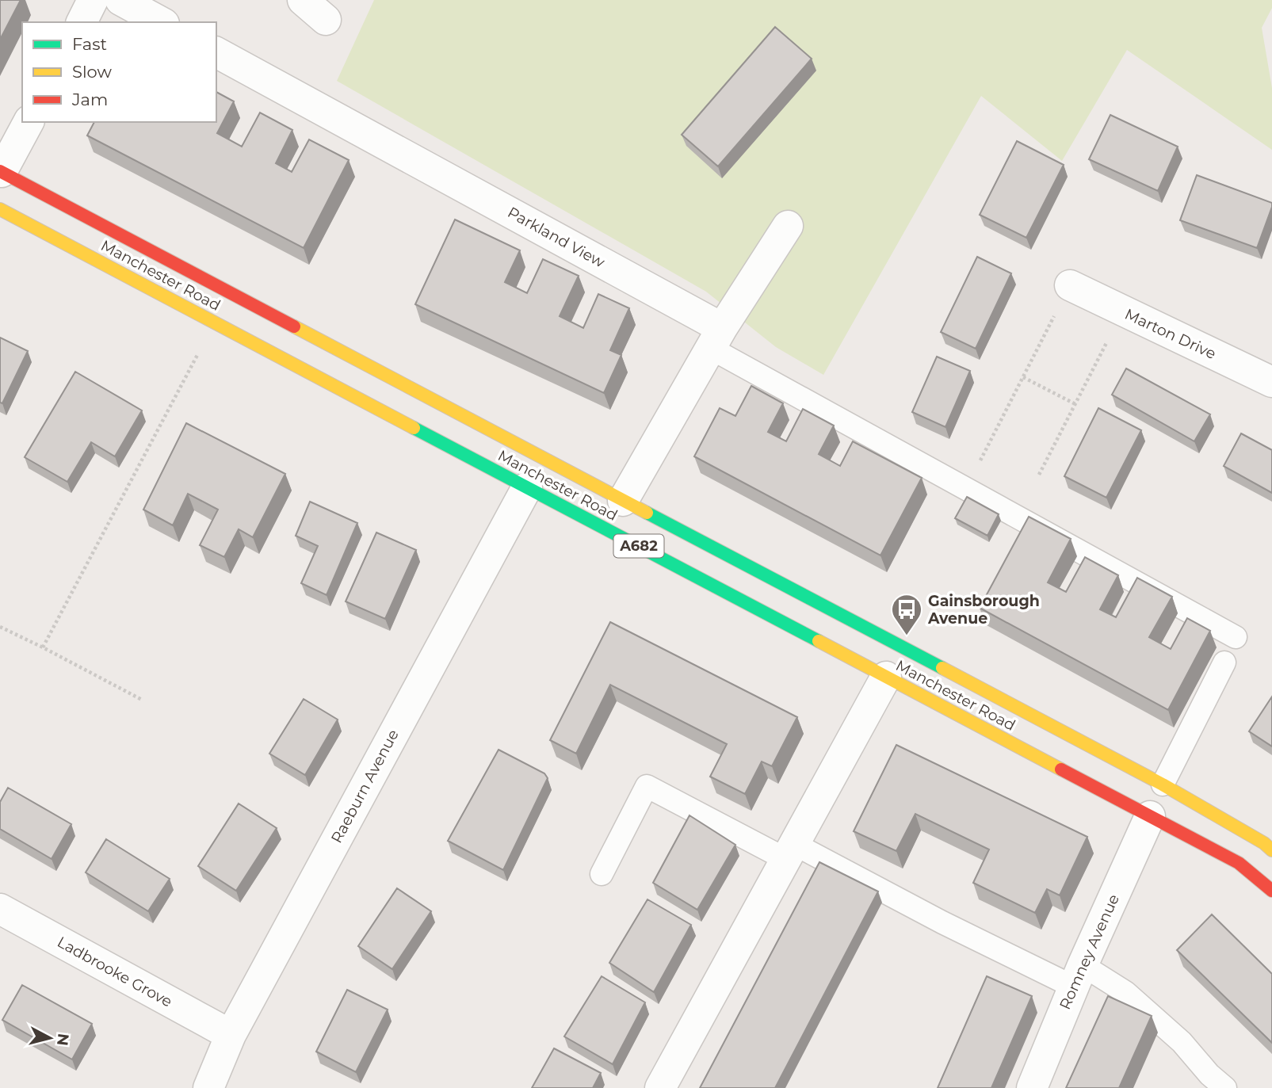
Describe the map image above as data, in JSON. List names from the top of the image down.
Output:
{
  "streets": {
    "main road": ["Manchester Road", "A682"],
    "street": [
      "Parkland View",
      "Marton Drive",
      "Raeburn Avenue",
      "Romney Avenue",
      "Ladbrooke Grove"
    ]
  },
  "crossings": [
    ["Manchester Road", "Raeburn Avenue"],
    ["Manchester Road", "Romney Avenue"],
    ["Raeburn Avenue", "Ladbrooke Grove"]
  ],
  "places": {
    "bus stop": ["Gainsborough Avenue"]
  },
  "legend": ["Fast", "Slow", "Jam"],
  "north": "right"
}
